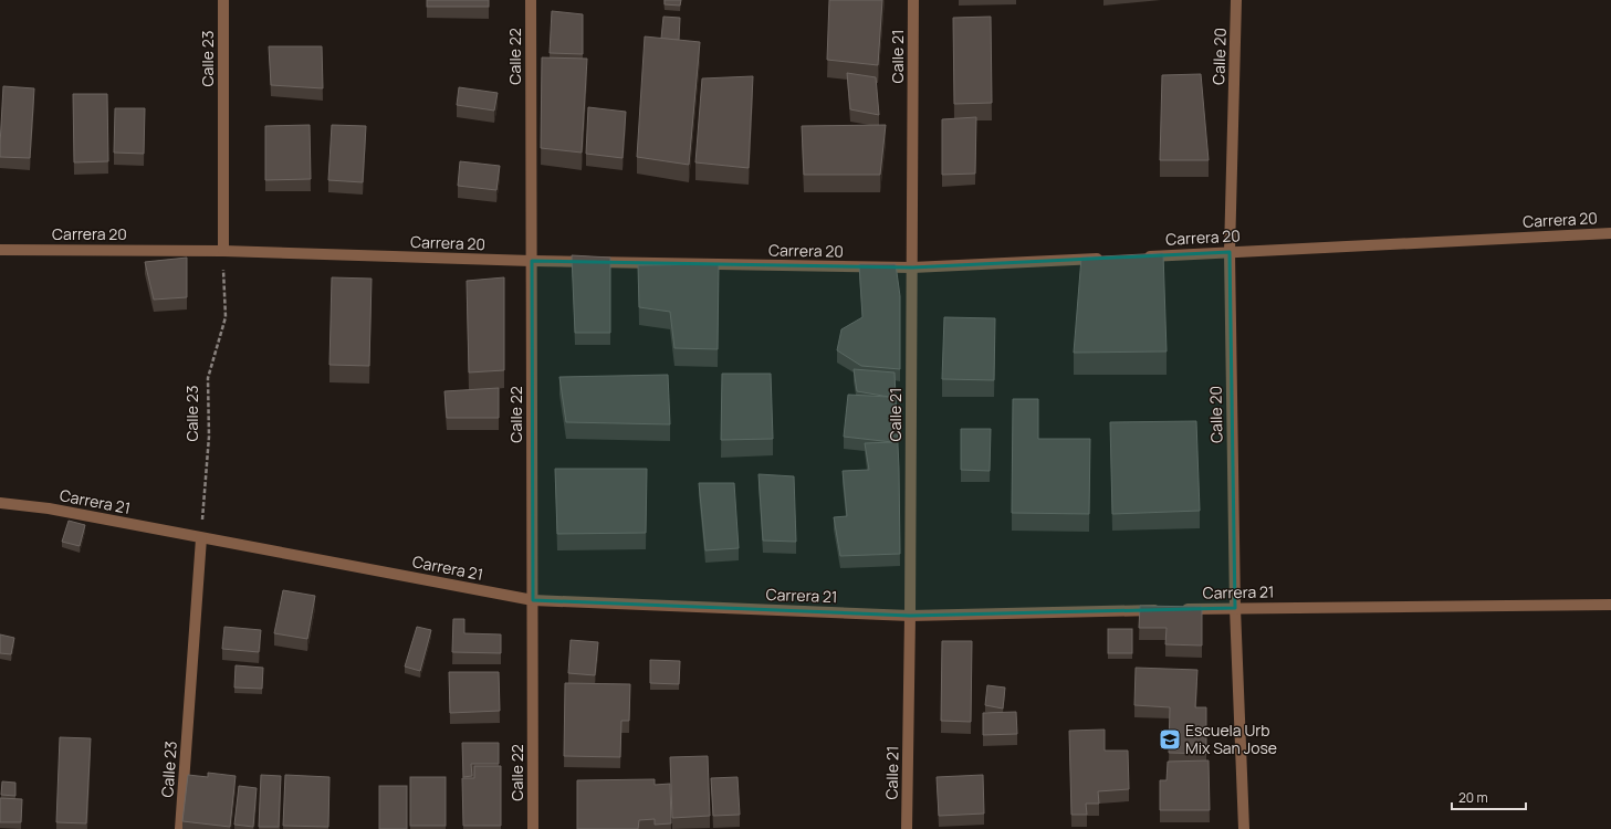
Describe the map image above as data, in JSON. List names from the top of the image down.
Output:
{
  "streets": {
    "street": [
      "Calle 22",
      "Calle 21",
      "Calle 20",
      "Calle 23",
      "Carrera 20",
      "Carrera 21"
    ]
  },
  "crossings": [
    ["Calle 22", "Carrera 20"],
    ["Calle 22", "Carrera 21"],
    ["Calle 21", "Carrera 20"],
    ["Calle 21", "Carrera 21"],
    ["Calle 20", "Carrera 20"],
    ["Calle 20", "Carrera 21"],
    ["Calle 23", "Carrera 20"],
    ["Calle 23", "Carrera 21"]
  ],
  "places": {
    "school or university": ["Escuela Urb Mix San Jose"]
  },
  "scale_bar": "20 m"
}
